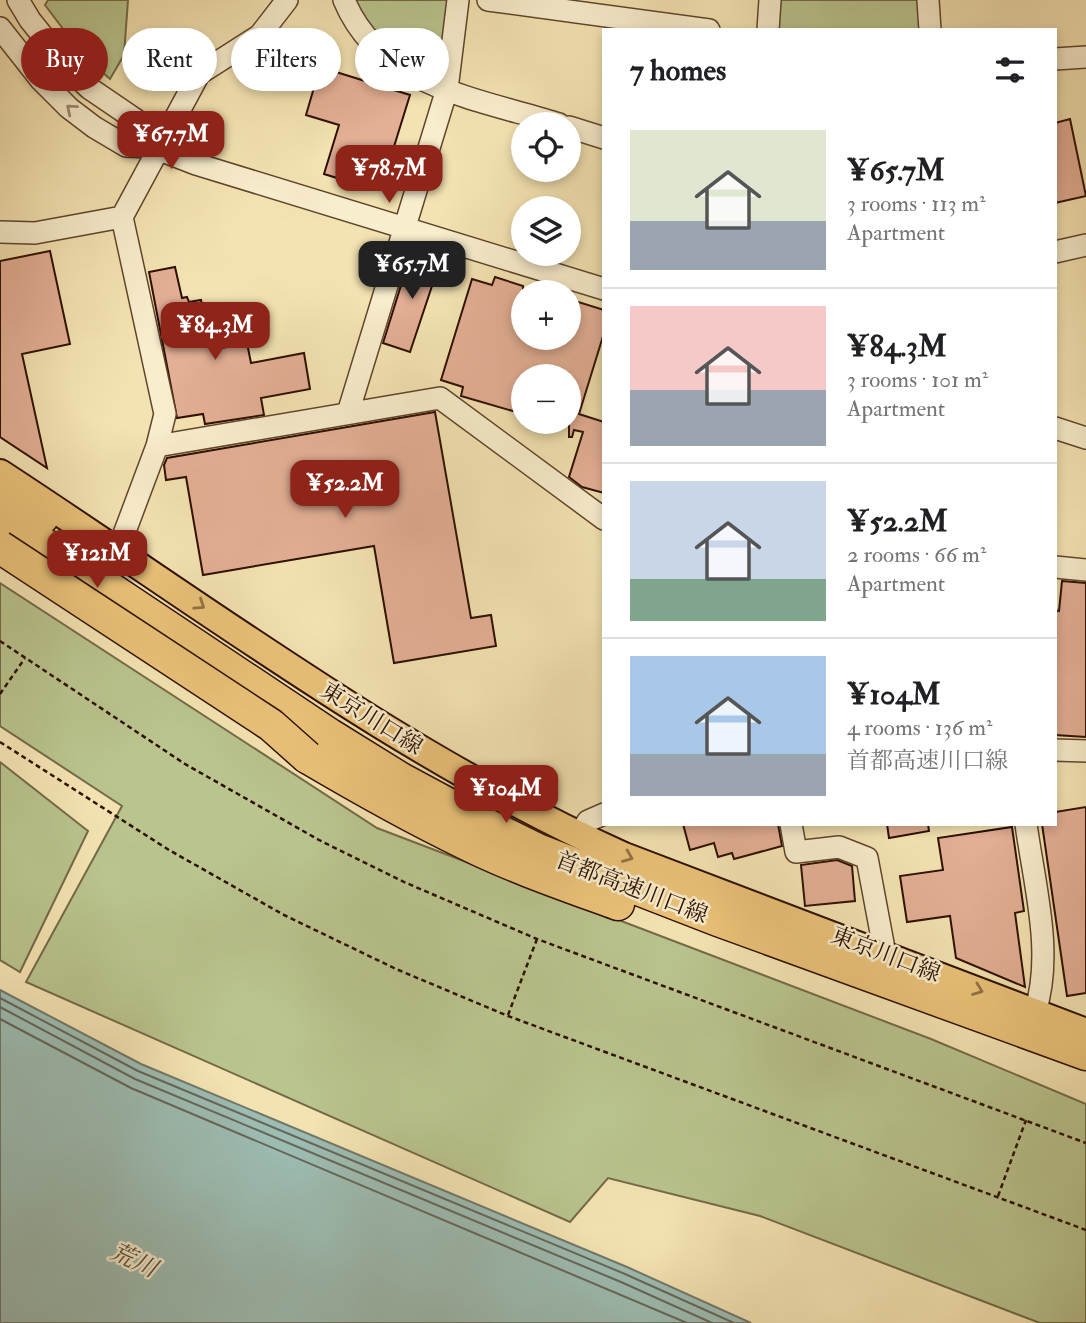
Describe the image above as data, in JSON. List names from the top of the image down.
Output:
{
  "streets": {
    "highway": ["首都高速川口線"],
    "main road": ["東京川口線"]
  },
  "water": ["荒川"],
  "page": {
    "chip": [
      "Buy",
      "Rent",
      "Filters",
      "New"
    ],
    "heading": "7 homes",
    "price": [
      "¥67.7M",
      "¥78.7M",
      "¥65.7M",
      "¥84.3M",
      "¥52.2M",
      "¥121M",
      "¥104M"
    ],
    "map_buttons": ["+", "−"],
    "list": [
      {
        "name": "¥65.7M",
        "note": "3 rooms · 113 m² · Apartment"
      },
      {
        "name": "¥84.3M",
        "note": "3 rooms · 101 m² · Apartment"
      },
      {
        "name": "¥52.2M",
        "note": "2 rooms · 66 m² · Apartment"
      },
      {
        "name": "¥104M",
        "note": "4 rooms · 136 m² · 首都高速川口線"
      }
    ]
  }
}
